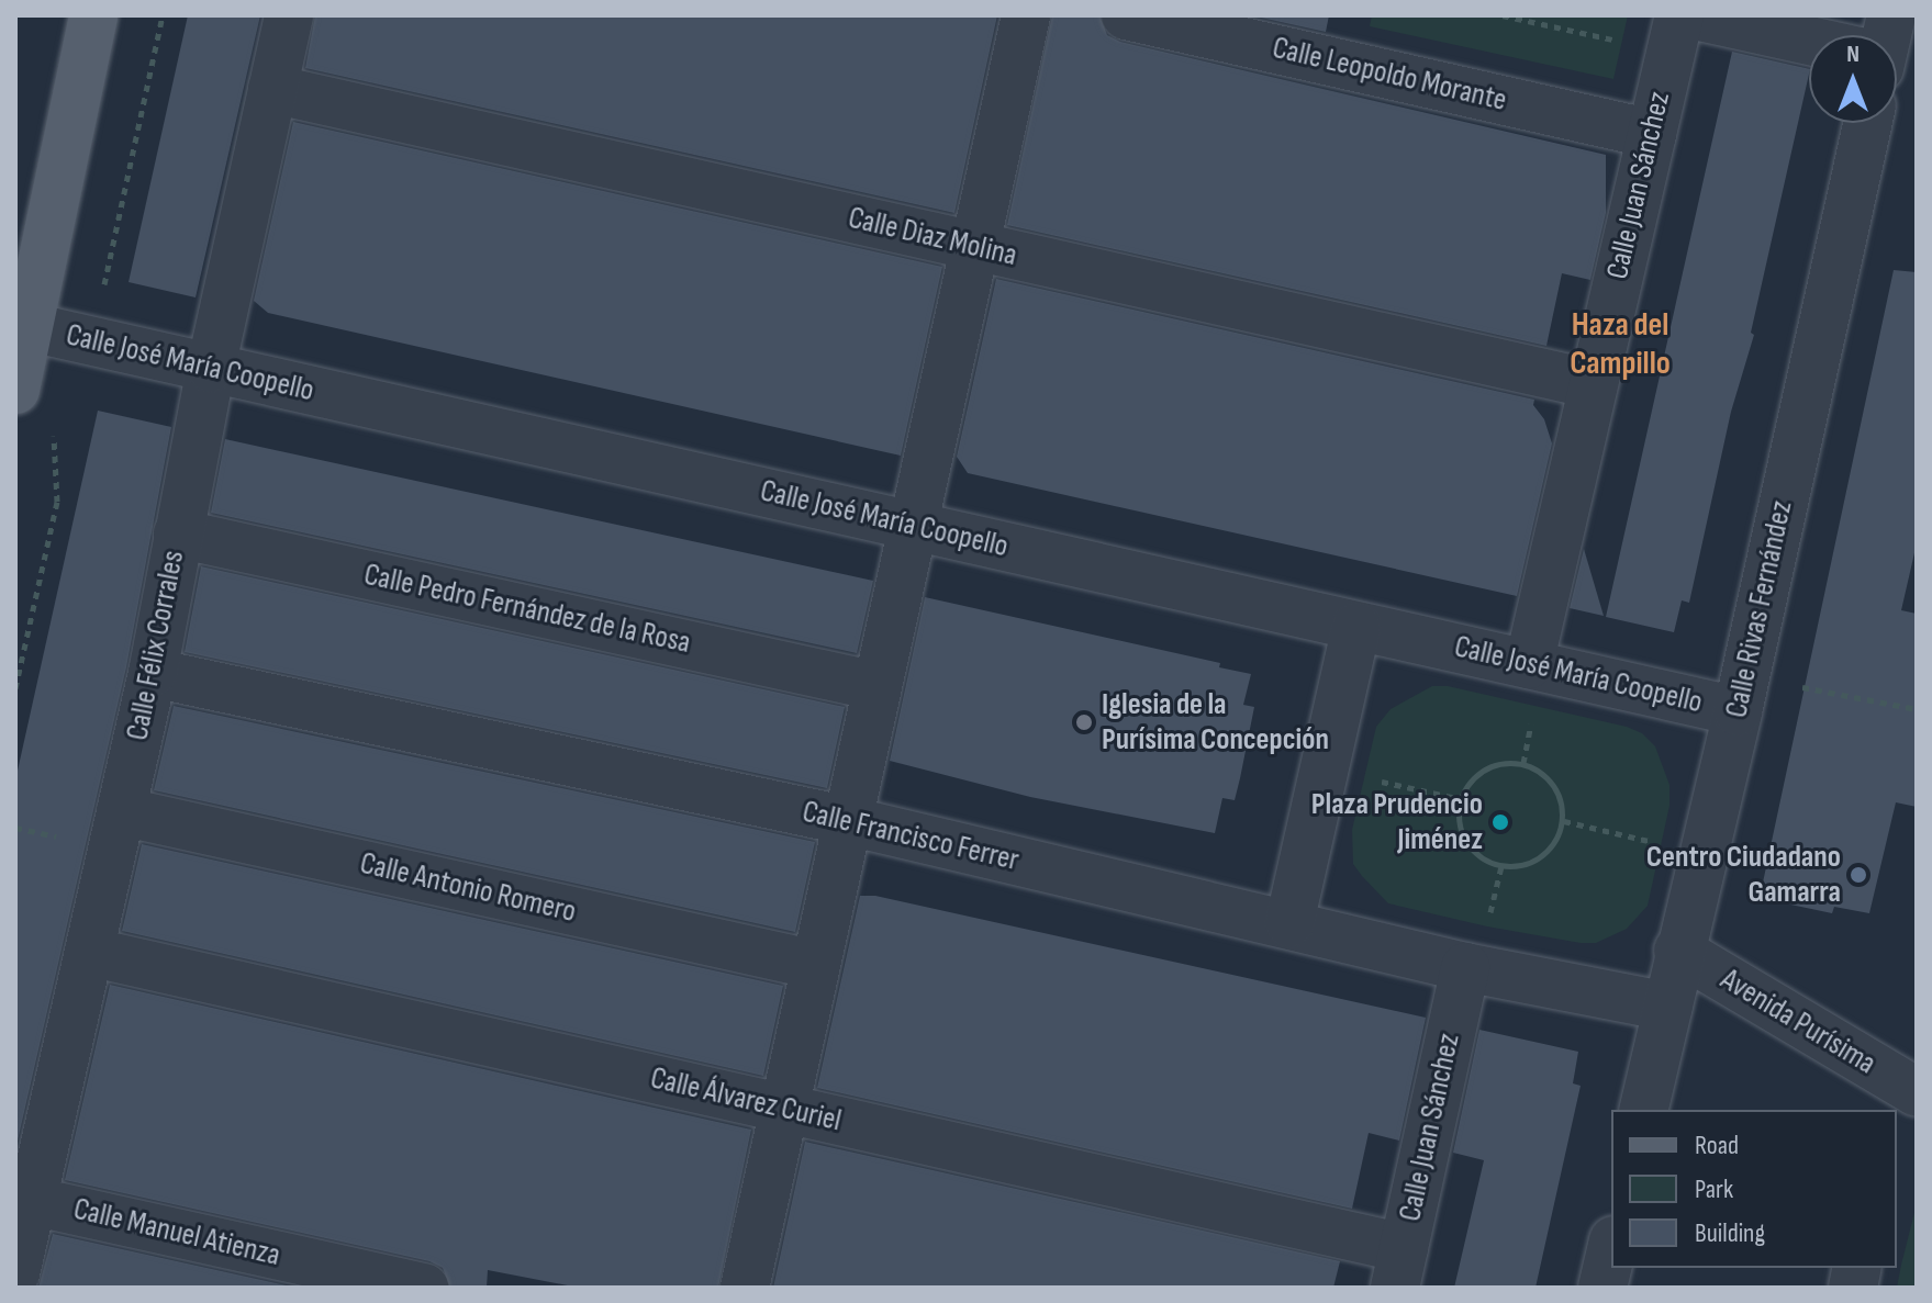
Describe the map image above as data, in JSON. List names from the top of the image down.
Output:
{
  "streets": {
    "street": [
      "Calle Leopoldo Morante",
      "Calle Juan Sánchez",
      "Calle Diaz Molina",
      "Calle José María Coopello",
      "Calle Pedro Fernández de la Rosa",
      "Calle Rivas Fernández",
      "Calle Félix Corrales",
      "Calle Francisco Ferrer",
      "Calle Antonio Romero",
      "Avenida Purísima",
      "Calle Álvarez Curiel",
      "Calle Manuel Atienza"
    ]
  },
  "crossings": [
    ["Calle Leopoldo Morante", "Calle Juan Sánchez"],
    ["Calle Juan Sánchez", "Calle Diaz Molina"],
    ["Calle Juan Sánchez", "Calle José María Coopello"],
    ["Calle Juan Sánchez", "Calle Francisco Ferrer"],
    ["Calle Juan Sánchez", "Calle Álvarez Curiel"],
    ["Calle Diaz Molina", "Calle Félix Corrales"],
    ["Calle José María Coopello", "Calle Rivas Fernández"],
    ["Calle José María Coopello", "Calle Félix Corrales"],
    ["Calle Pedro Fernández de la Rosa", "Calle Félix Corrales"],
    ["Calle Rivas Fernández", "Calle Francisco Ferrer"],
    ["Calle Rivas Fernández", "Avenida Purísima"],
    ["Calle Félix Corrales", "Calle Francisco Ferrer"],
    ["Calle Félix Corrales", "Calle Antonio Romero"],
    ["Calle Félix Corrales", "Calle Álvarez Curiel"],
    ["Calle Félix Corrales", "Calle Manuel Atienza"]
  ],
  "districts": ["Haza del Campillo"],
  "places": ["Iglesia de la Purísima Concepción", "Plaza Prudencio Jiménez", "Centro Ciudadano Gamarra"],
  "legend": ["Road", "Park", "Building"],
  "north": "top"
}
